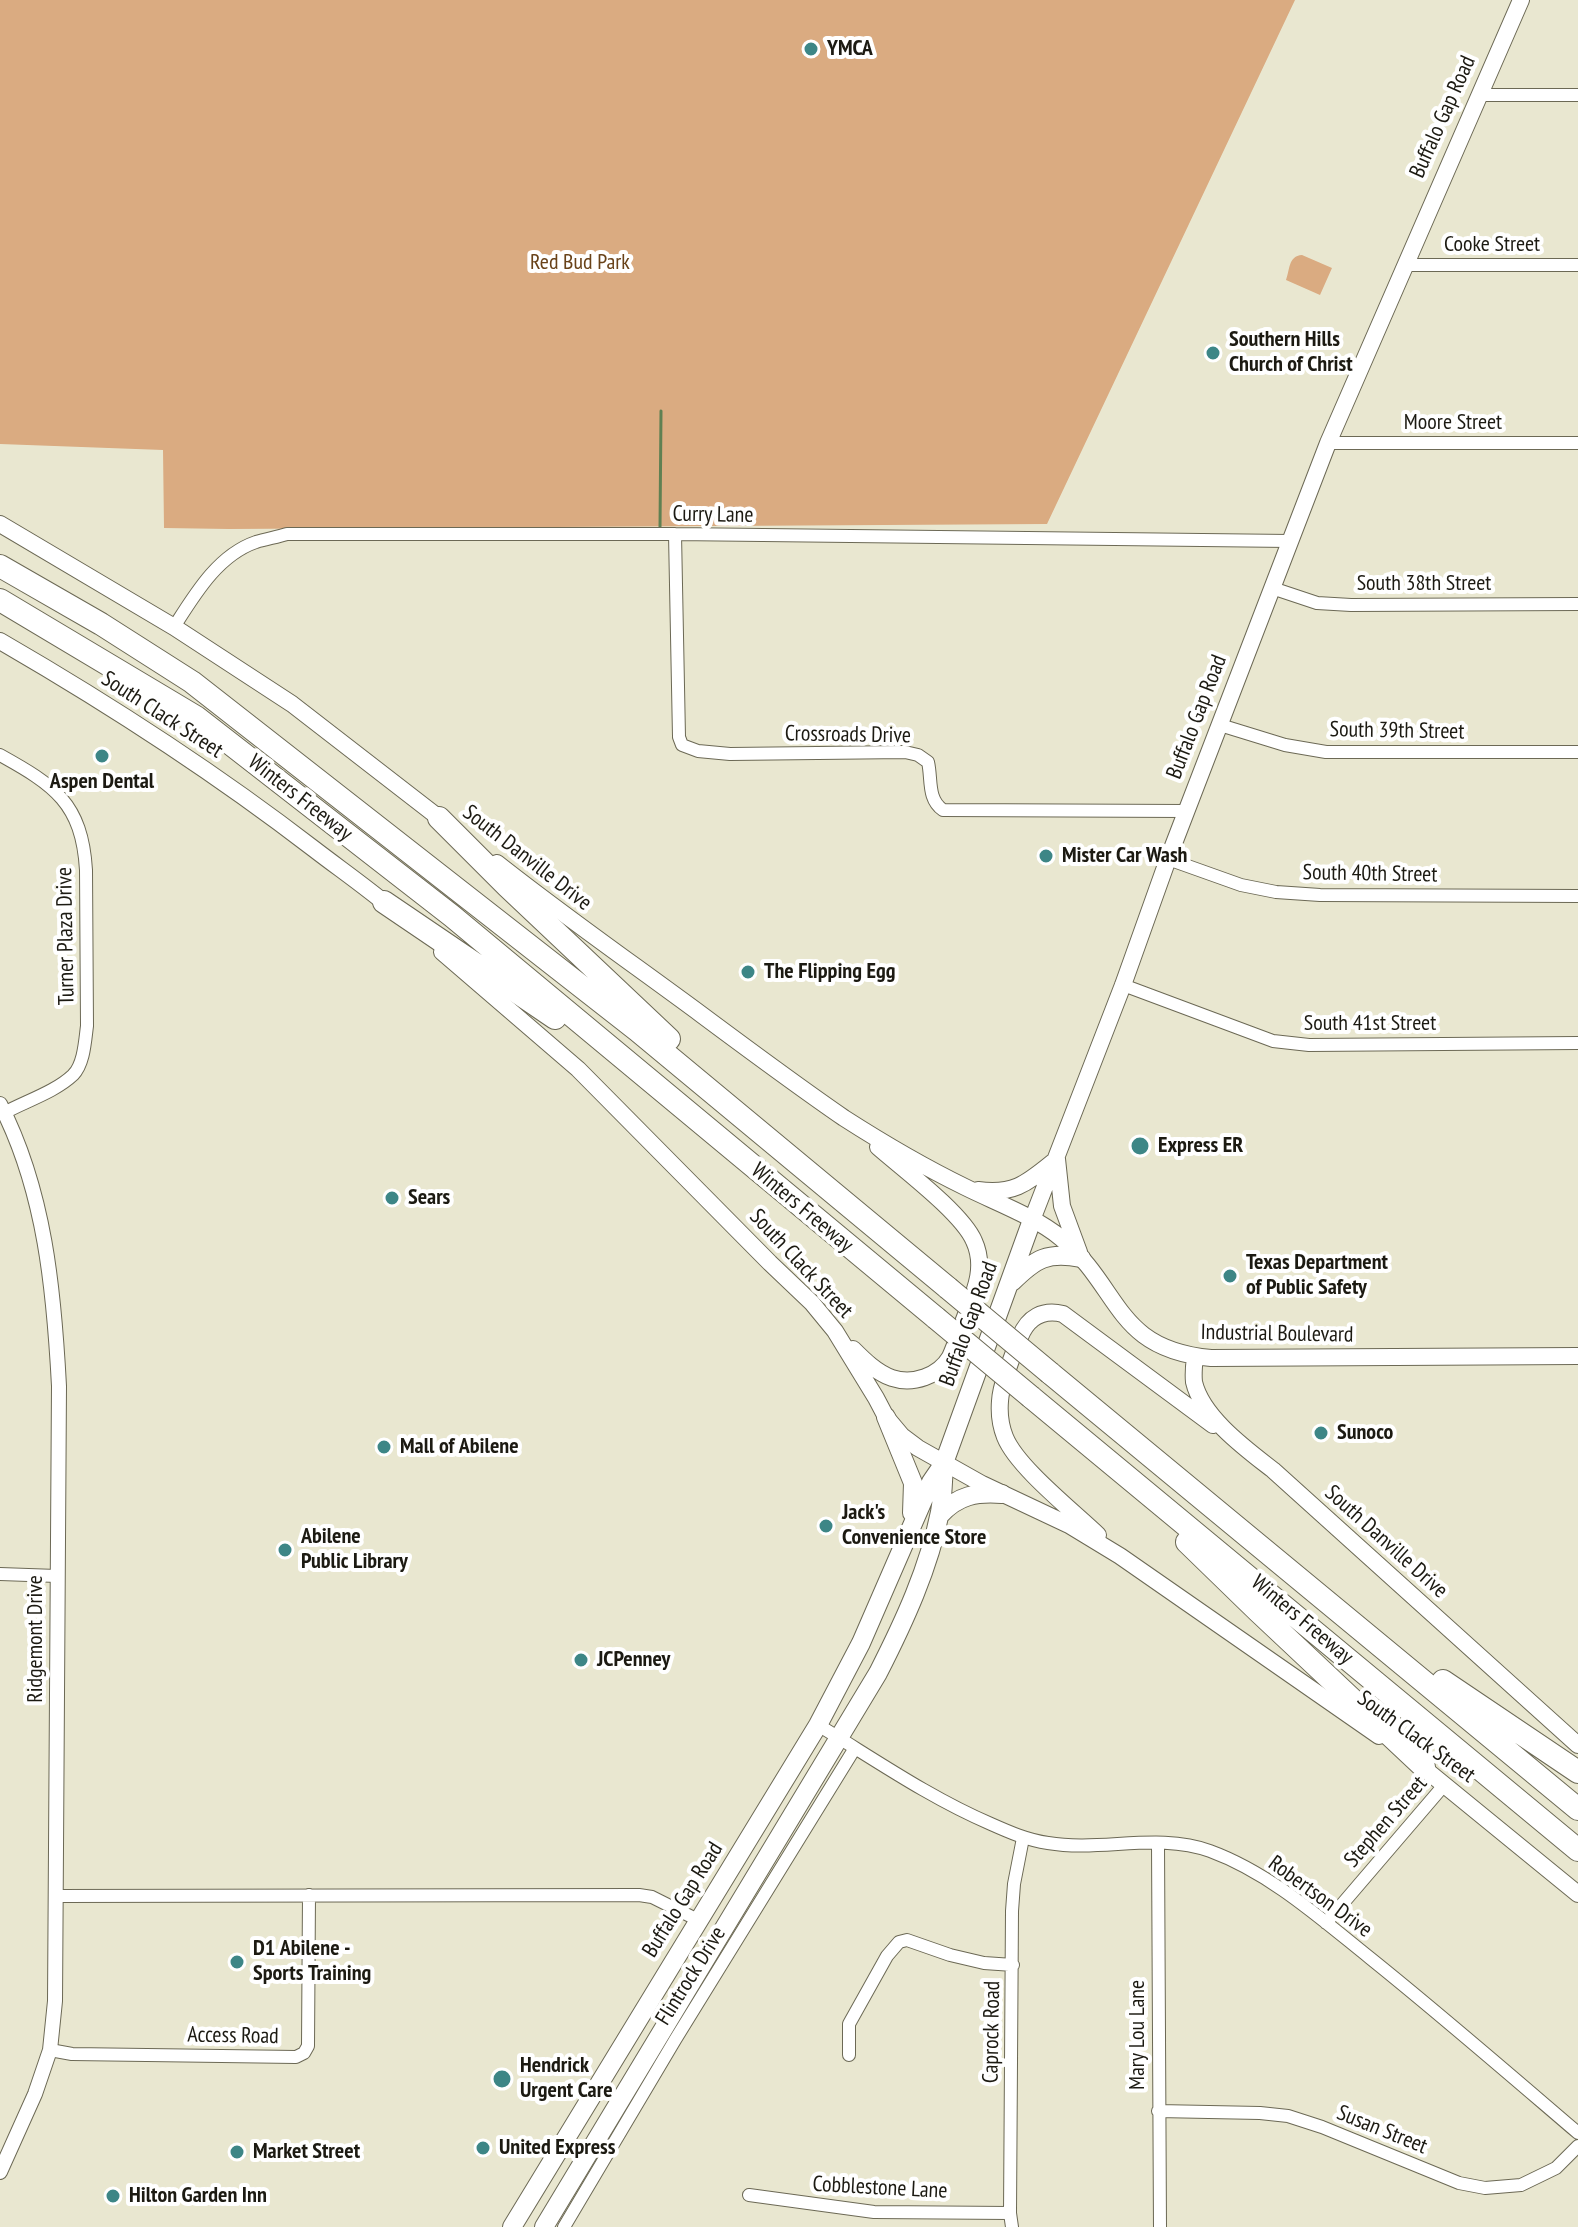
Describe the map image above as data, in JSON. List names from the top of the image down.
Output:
{
  "streets": {
    "highway": ["Winters Freeway"],
    "main road": [
      "Buffalo Gap Road",
      "South Clack Street",
      "South Danville Drive",
      "Industrial Boulevard"
    ],
    "street": [
      "Cooke Street",
      "Moore Street",
      "Curry Lane",
      "South 38th Street",
      "South 39th Street",
      "Crossroads Drive",
      "South 40th Street",
      "Turner Plaza Drive",
      "South 41st Street",
      "Ridgemont Drive",
      "Stephen Street",
      "Robertson Drive",
      "Flintrock Drive",
      "Caprock Road",
      "Mary Lou Lane",
      "Access Road",
      "Susan Street",
      "Cobblestone Lane"
    ]
  },
  "crossings": [
    ["Buffalo Gap Road", "Cooke Street"],
    ["Buffalo Gap Road", "Moore Street"],
    ["Buffalo Gap Road", "Curry Lane"],
    ["Buffalo Gap Road", "South 38th Street"],
    ["Buffalo Gap Road", "South Clack Street"],
    ["Buffalo Gap Road", "South 39th Street"],
    ["Buffalo Gap Road", "Crossroads Drive"],
    ["Buffalo Gap Road", "South Danville Drive"],
    ["Buffalo Gap Road", "South 40th Street"],
    ["Buffalo Gap Road", "South 41st Street"],
    ["Buffalo Gap Road", "Industrial Boulevard"],
    ["Buffalo Gap Road", "Robertson Drive"],
    ["Buffalo Gap Road", "Flintrock Drive"],
    ["Curry Lane", "Crossroads Drive"],
    ["Curry Lane", "South Danville Drive"],
    ["South Clack Street", "Stephen Street"],
    ["South Danville Drive", "Industrial Boulevard"],
    ["Turner Plaza Drive", "Ridgemont Drive"],
    ["Ridgemont Drive", "Access Road"],
    ["Stephen Street", "Robertson Drive"],
    ["Robertson Drive", "Flintrock Drive"],
    ["Robertson Drive", "Caprock Road"],
    ["Robertson Drive", "Mary Lou Lane"],
    ["Caprock Road", "Cobblestone Lane"],
    ["Mary Lou Lane", "Susan Street"]
  ],
  "parks": ["Red Bud Park"],
  "places": [
    "YMCA",
    "Southern Hills Church of Christ",
    "Aspen Dental",
    "Mister Car Wash",
    "The Flipping Egg",
    "Express ER",
    "Sears",
    "Texas Department of Public Safety",
    "Sunoco",
    "Mall of Abilene",
    "Jack's Convenience Store",
    "Abilene Public Library",
    "JCPenney",
    "D1 Abilene - Sports Training",
    "Hendrick Urgent Care",
    "United Express",
    "Market Street",
    "Hilton Garden Inn"
  ]
}
